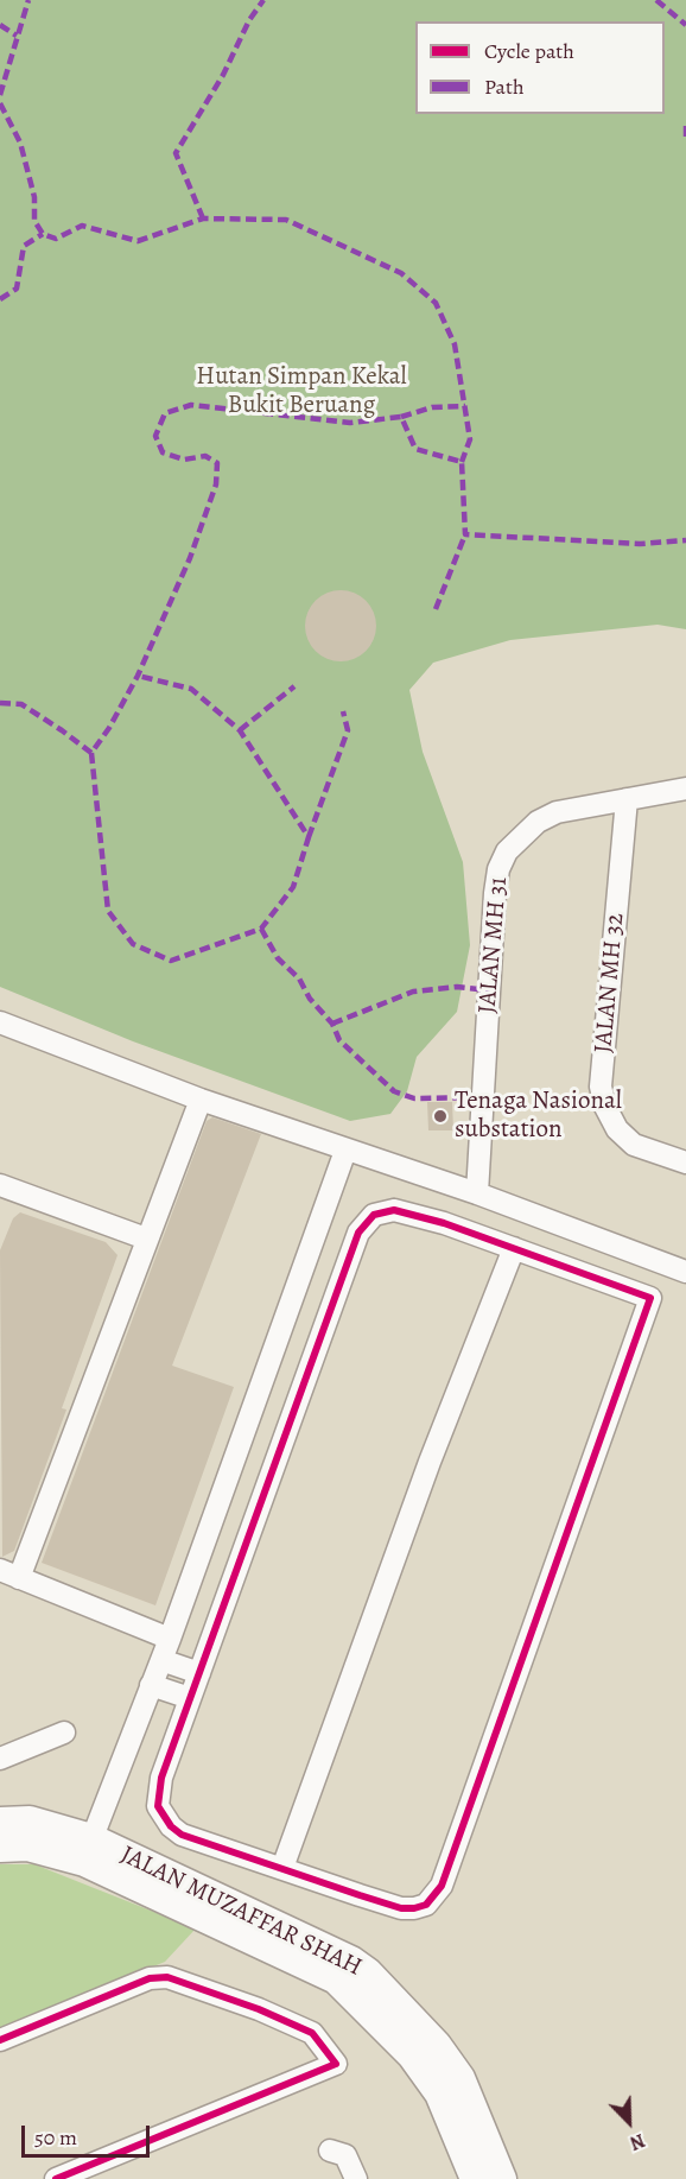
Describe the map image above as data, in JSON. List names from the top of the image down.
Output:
{
  "streets": {
    "main road": ["JALAN MUZAFFAR SHAH"],
    "street": ["JALAN MH 31", "JALAN MH 32"]
  },
  "crossings": [
    ["JALAN MH 31", "JALAN MH 32"]
  ],
  "parks": ["Hutan Simpan Kekal Bukit Beruang"],
  "places": ["Tenaga Nasional substation"],
  "legend": ["Cycle path", "Path"],
  "scale_bar": "50 m",
  "north": "bottom right"
}
